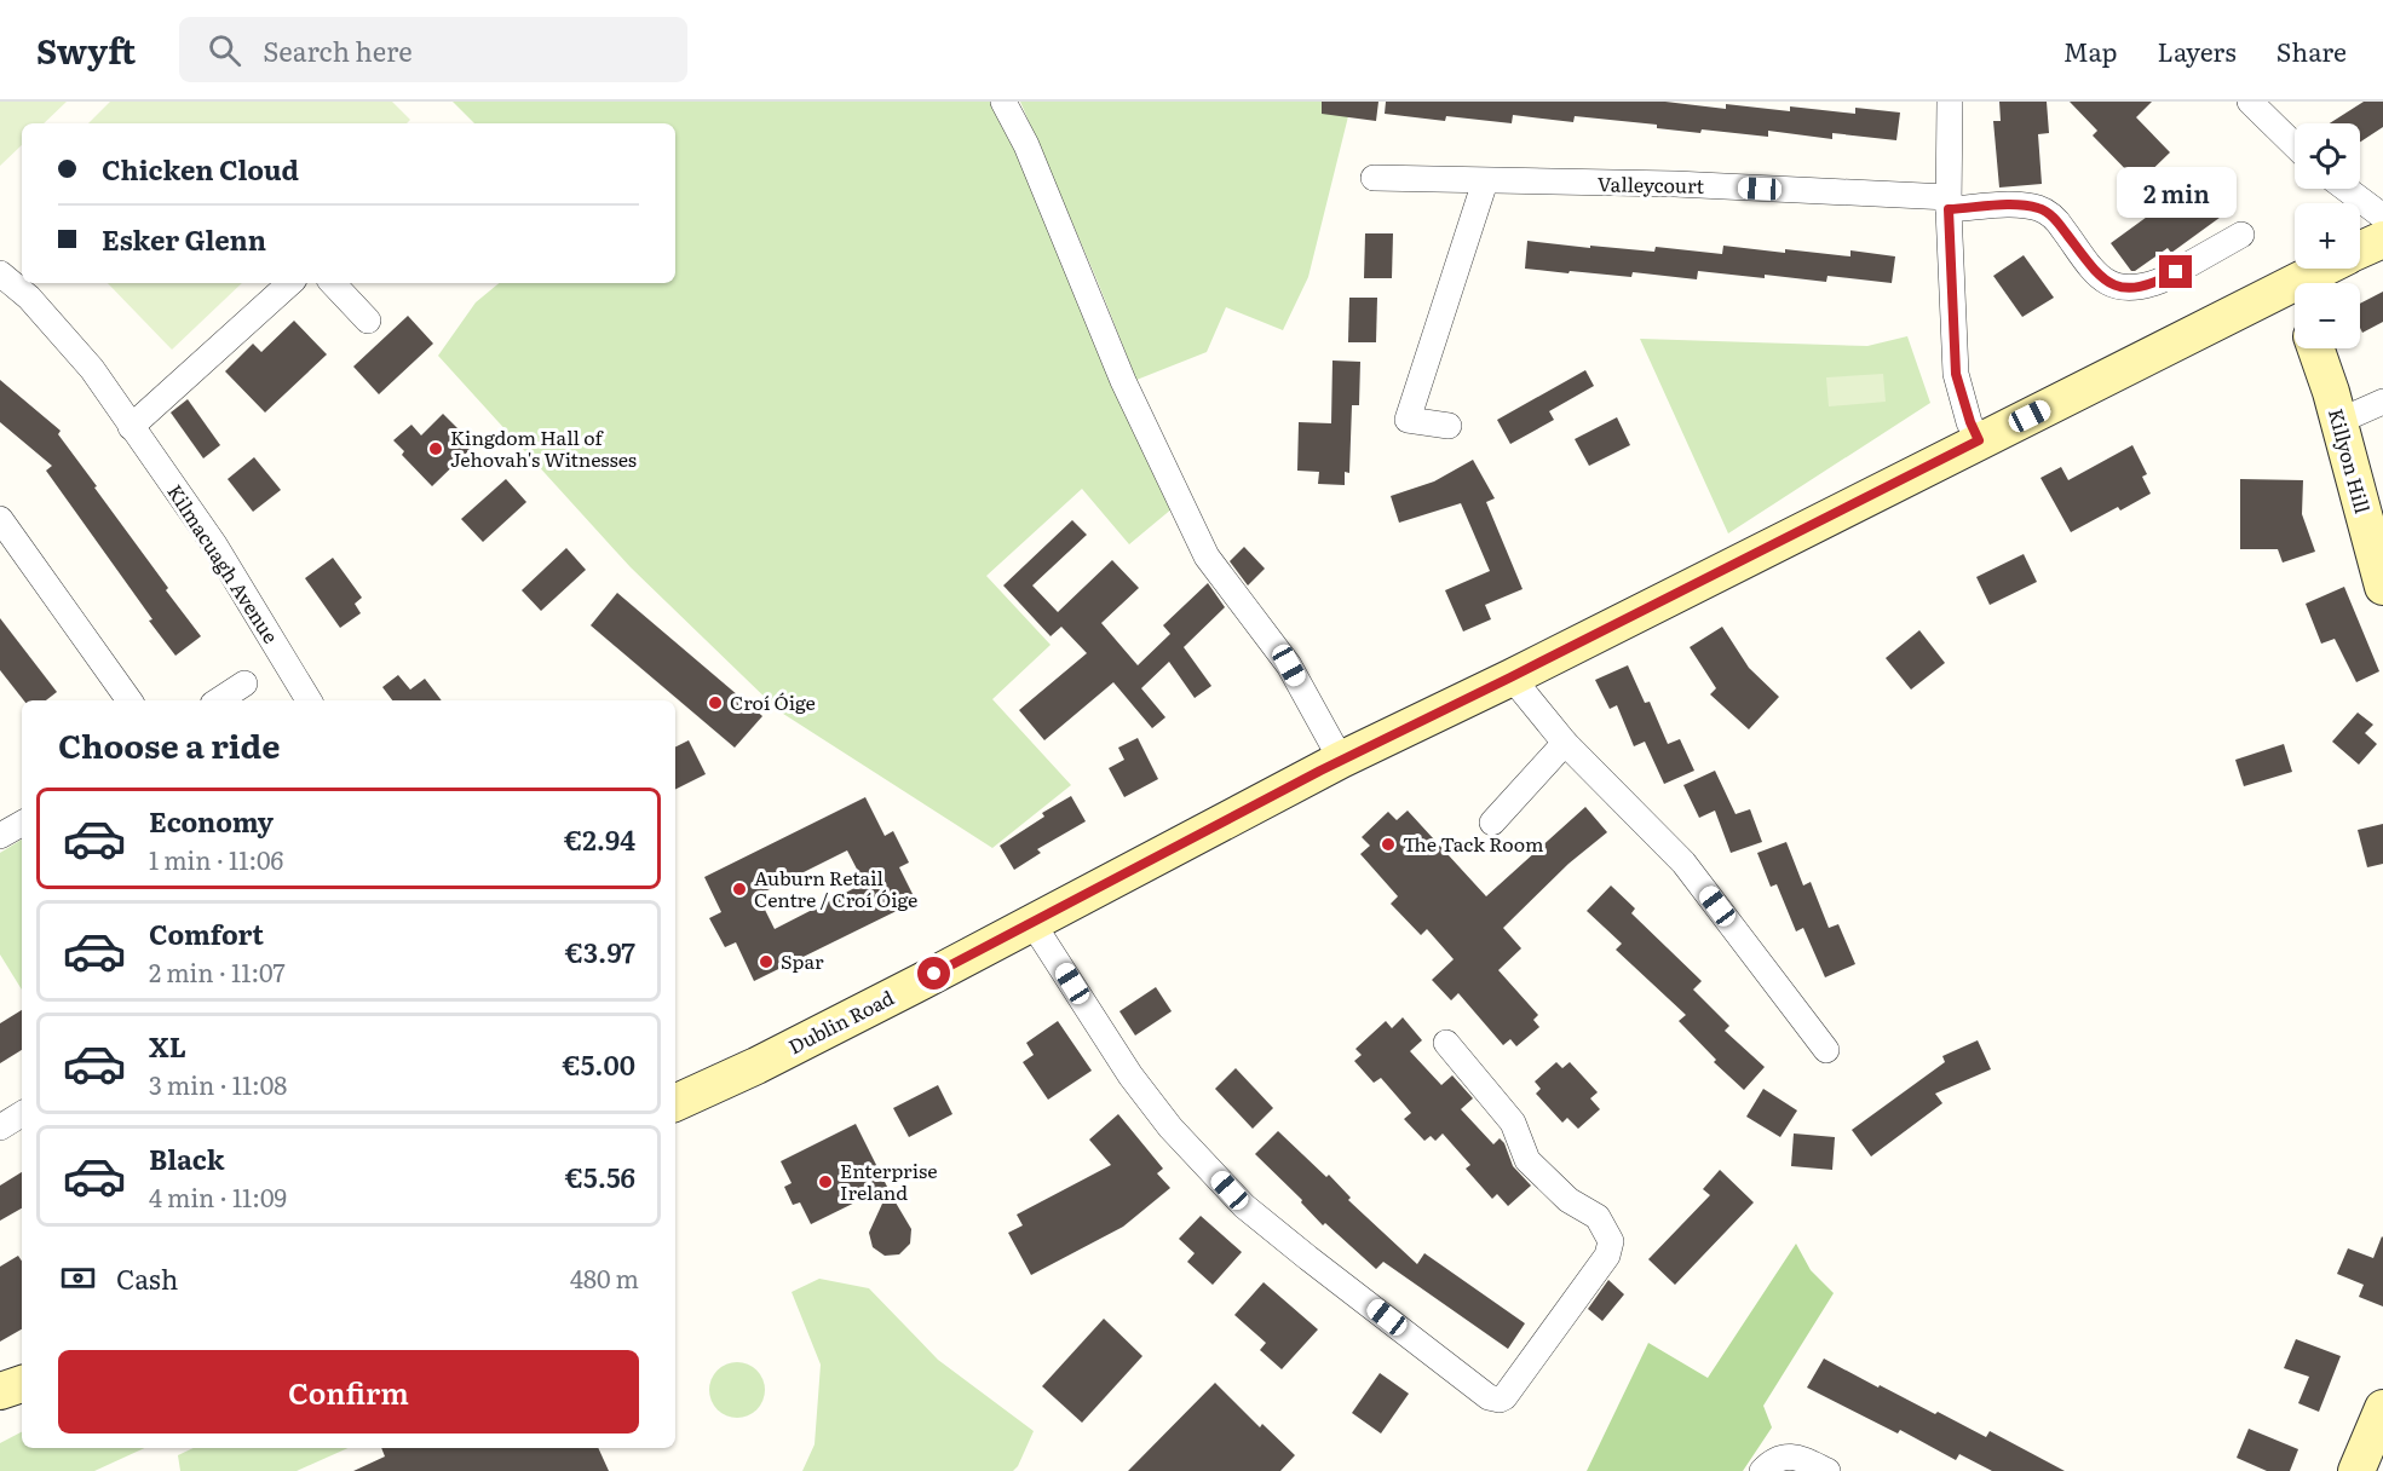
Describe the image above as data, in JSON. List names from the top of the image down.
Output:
{
  "streets": {
    "main road": ["Killyon Hill", "Dublin Road"],
    "street": ["Valleycourt", "Kilmacuagh Avenue"]
  },
  "places": [
    "Kingdom Hall of Jehovah's Witnesses",
    "Croí Óige",
    "The Tack Room",
    "Auburn Retail Centre / Croí Óige",
    "Spar",
    "Enterprise Ireland"
  ],
  "page": {
    "header": "Swyft",
    "search": "Search here",
    "nav": ["Map", "Layers", "Share"],
    "map_buttons": ["+", "−"],
    "banner": ["Chicken Cloud", "Esker Glenn"],
    "bubble": "2 min",
    "heading": "Choose a ride",
    "list": [
      {
        "name": "Economy",
        "note": "1 min · 11:06",
        "value": "€2.94"
      },
      {
        "name": "Comfort",
        "note": "2 min · 11:07",
        "value": "€3.97"
      },
      {
        "name": "XL",
        "note": "3 min · 11:08",
        "value": "€5.00"
      },
      {
        "name": "Black",
        "note": "4 min · 11:09",
        "value": "€5.56"
      }
    ],
    "pay": ["Cash", "480 m"],
    "buttons": "Confirm"
  }
}
